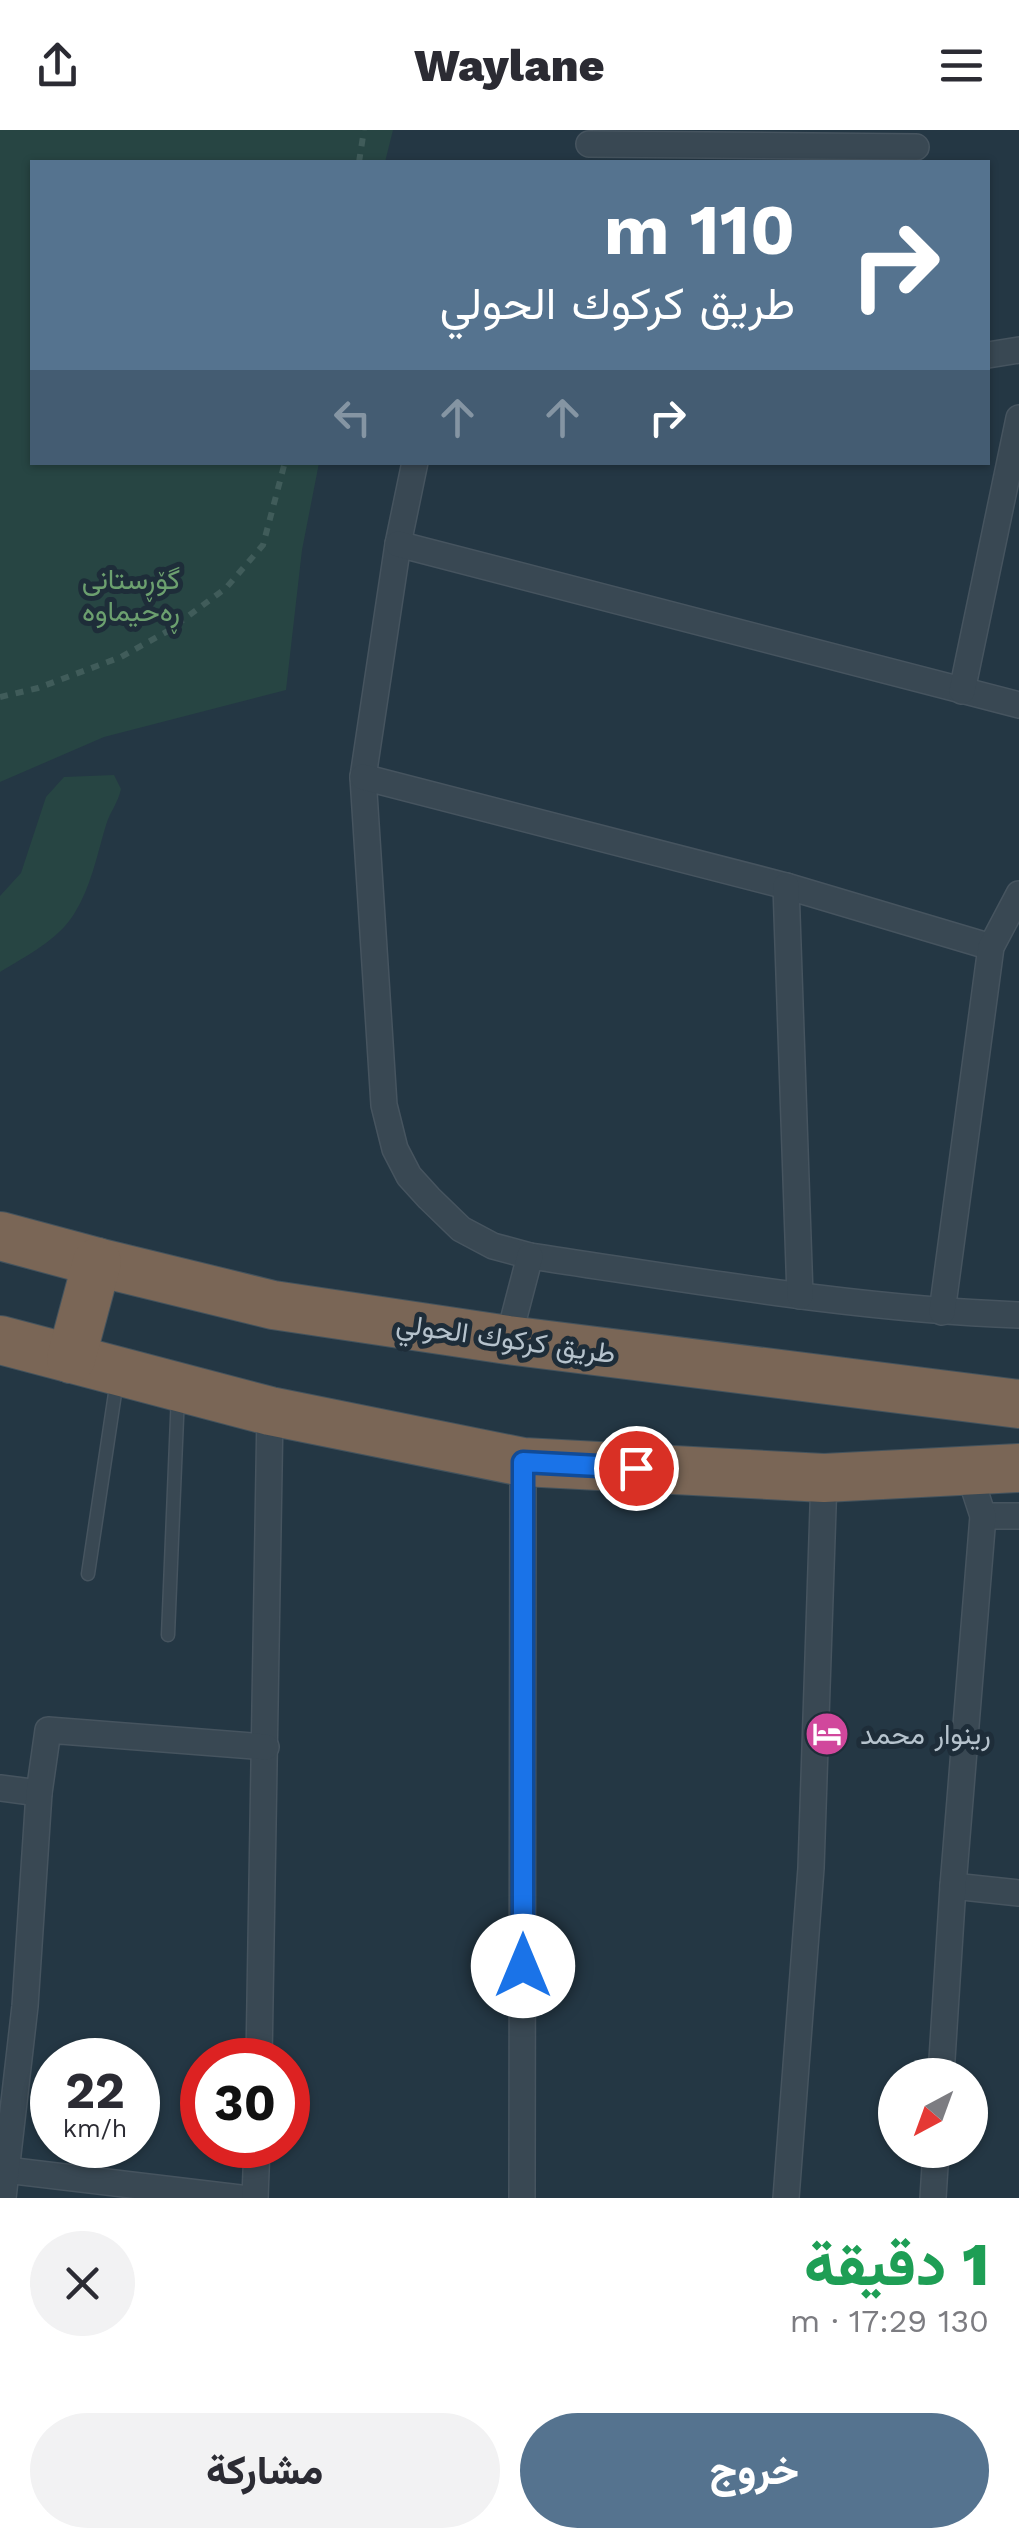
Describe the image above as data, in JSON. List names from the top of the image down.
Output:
{
  "streets": {
    "highway": ["طريق كركوك الحولي"]
  },
  "parks": ["گۆڕستانی ڕەحیماوە"],
  "places": {
    "hotel": ["رينوار محمد"]
  },
  "north": "bottom left",
  "page": {
    "header": "Waylane",
    "turn": ["110 m", "طريق كركوك الحولي"],
    "speed": "22 km/h",
    "limit": "30",
    "heading": ["1 دقيقة", "130 m · 17:29"],
    "buttons": ["خروج", "مشاركة"]
  }
}
